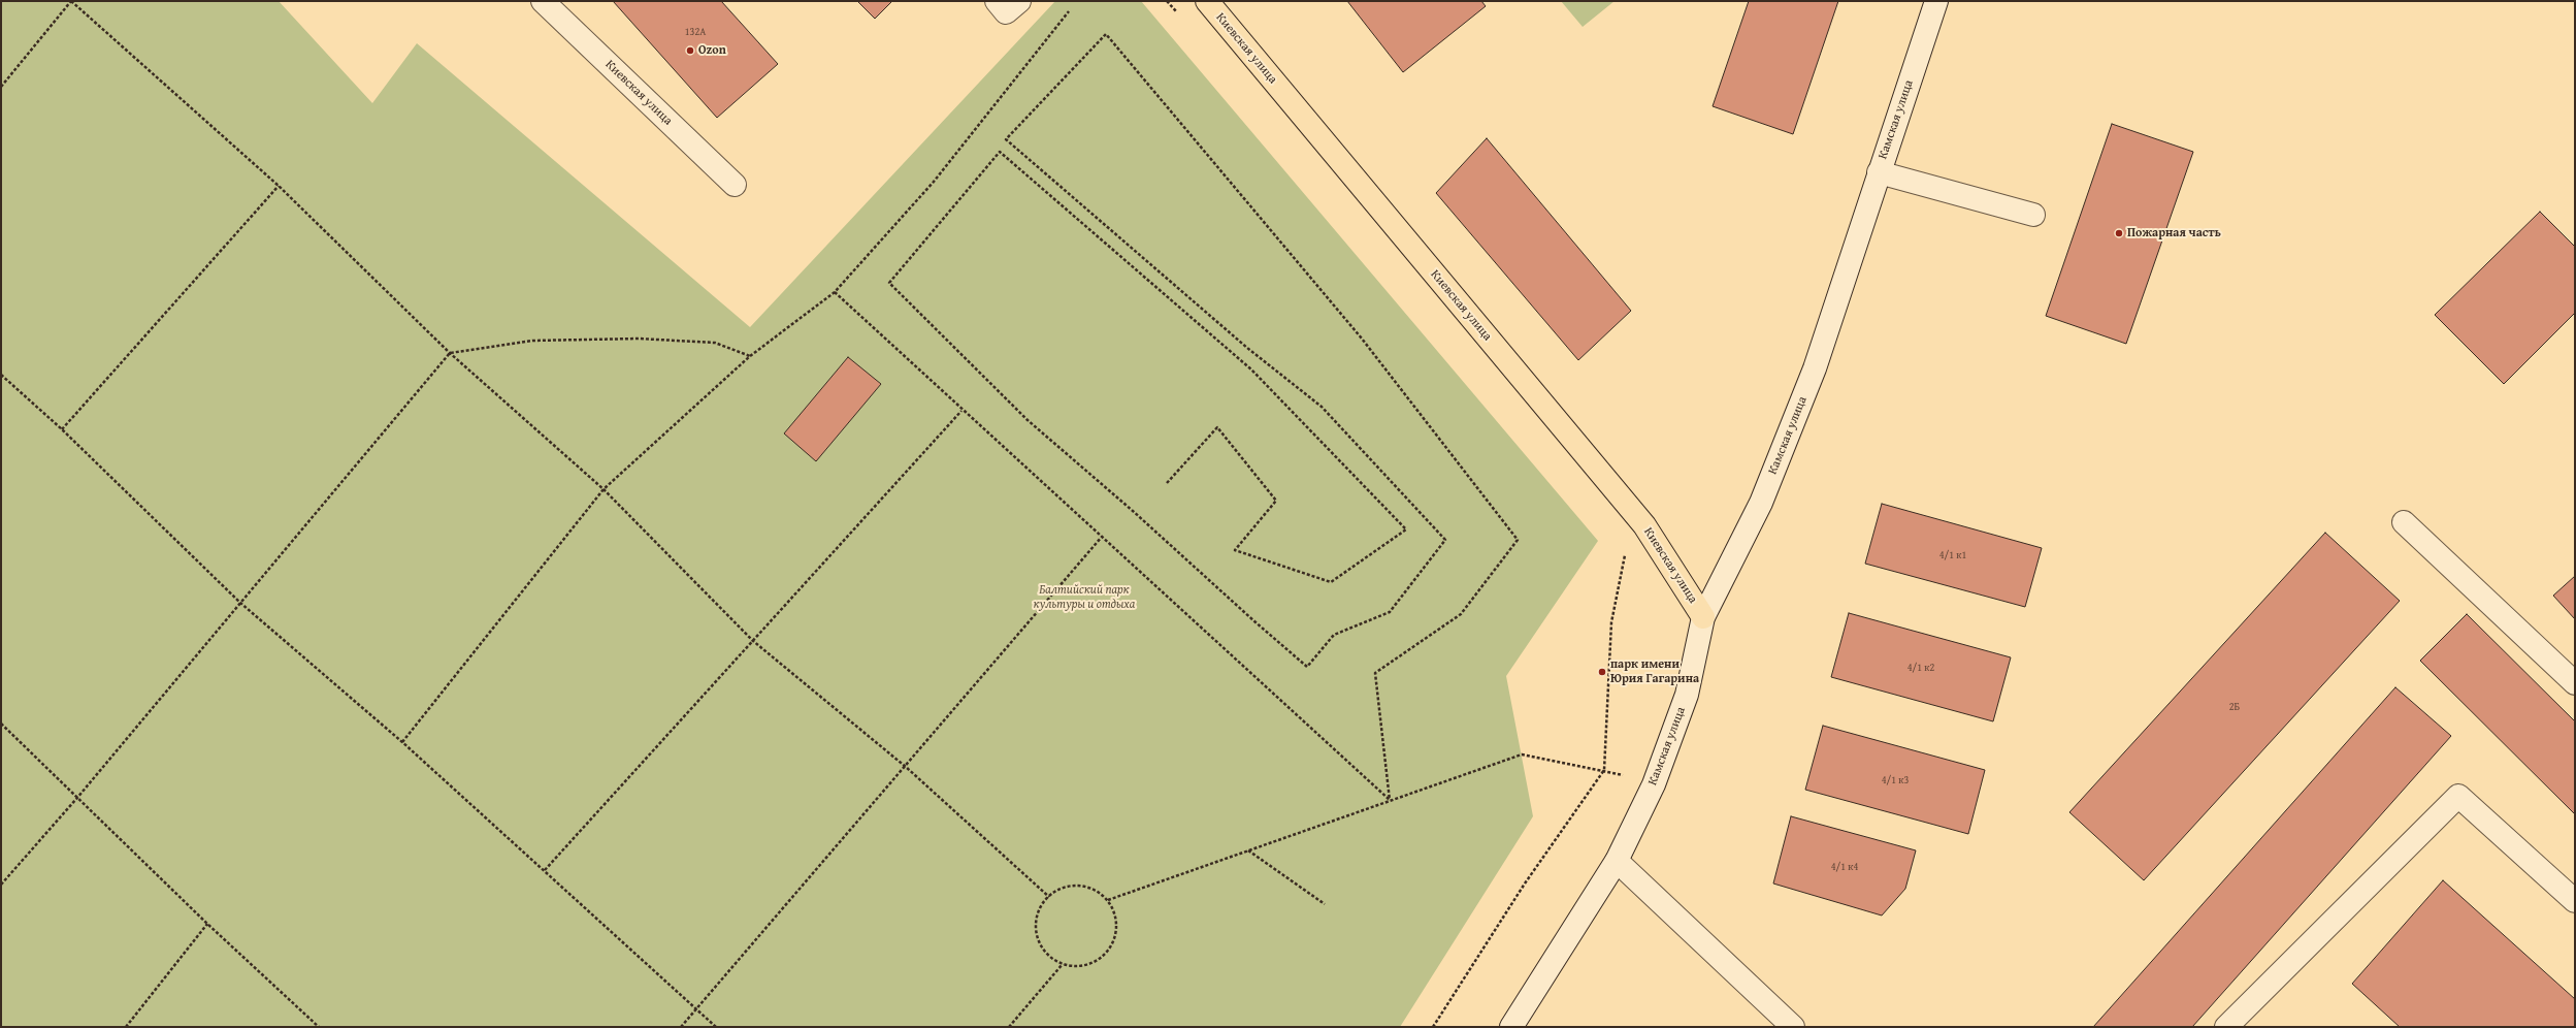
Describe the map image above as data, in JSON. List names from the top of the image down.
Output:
{
  "streets": {
    "main road": ["Киевская улица", "Камская улица"]
  },
  "crossings": [
    ["Киевская улица", "Камская улица"]
  ],
  "parks": ["Балтийский парк культуры и отдыха"],
  "places": ["Ozon", "Пожарная часть", "парк имени Юрия Гагарина"],
  "house_numbers": [
    "132А",
    "4/1 к1",
    "4/1 к2",
    "2Б",
    "4/1 к3",
    "4/1 к4"
  ]
}
